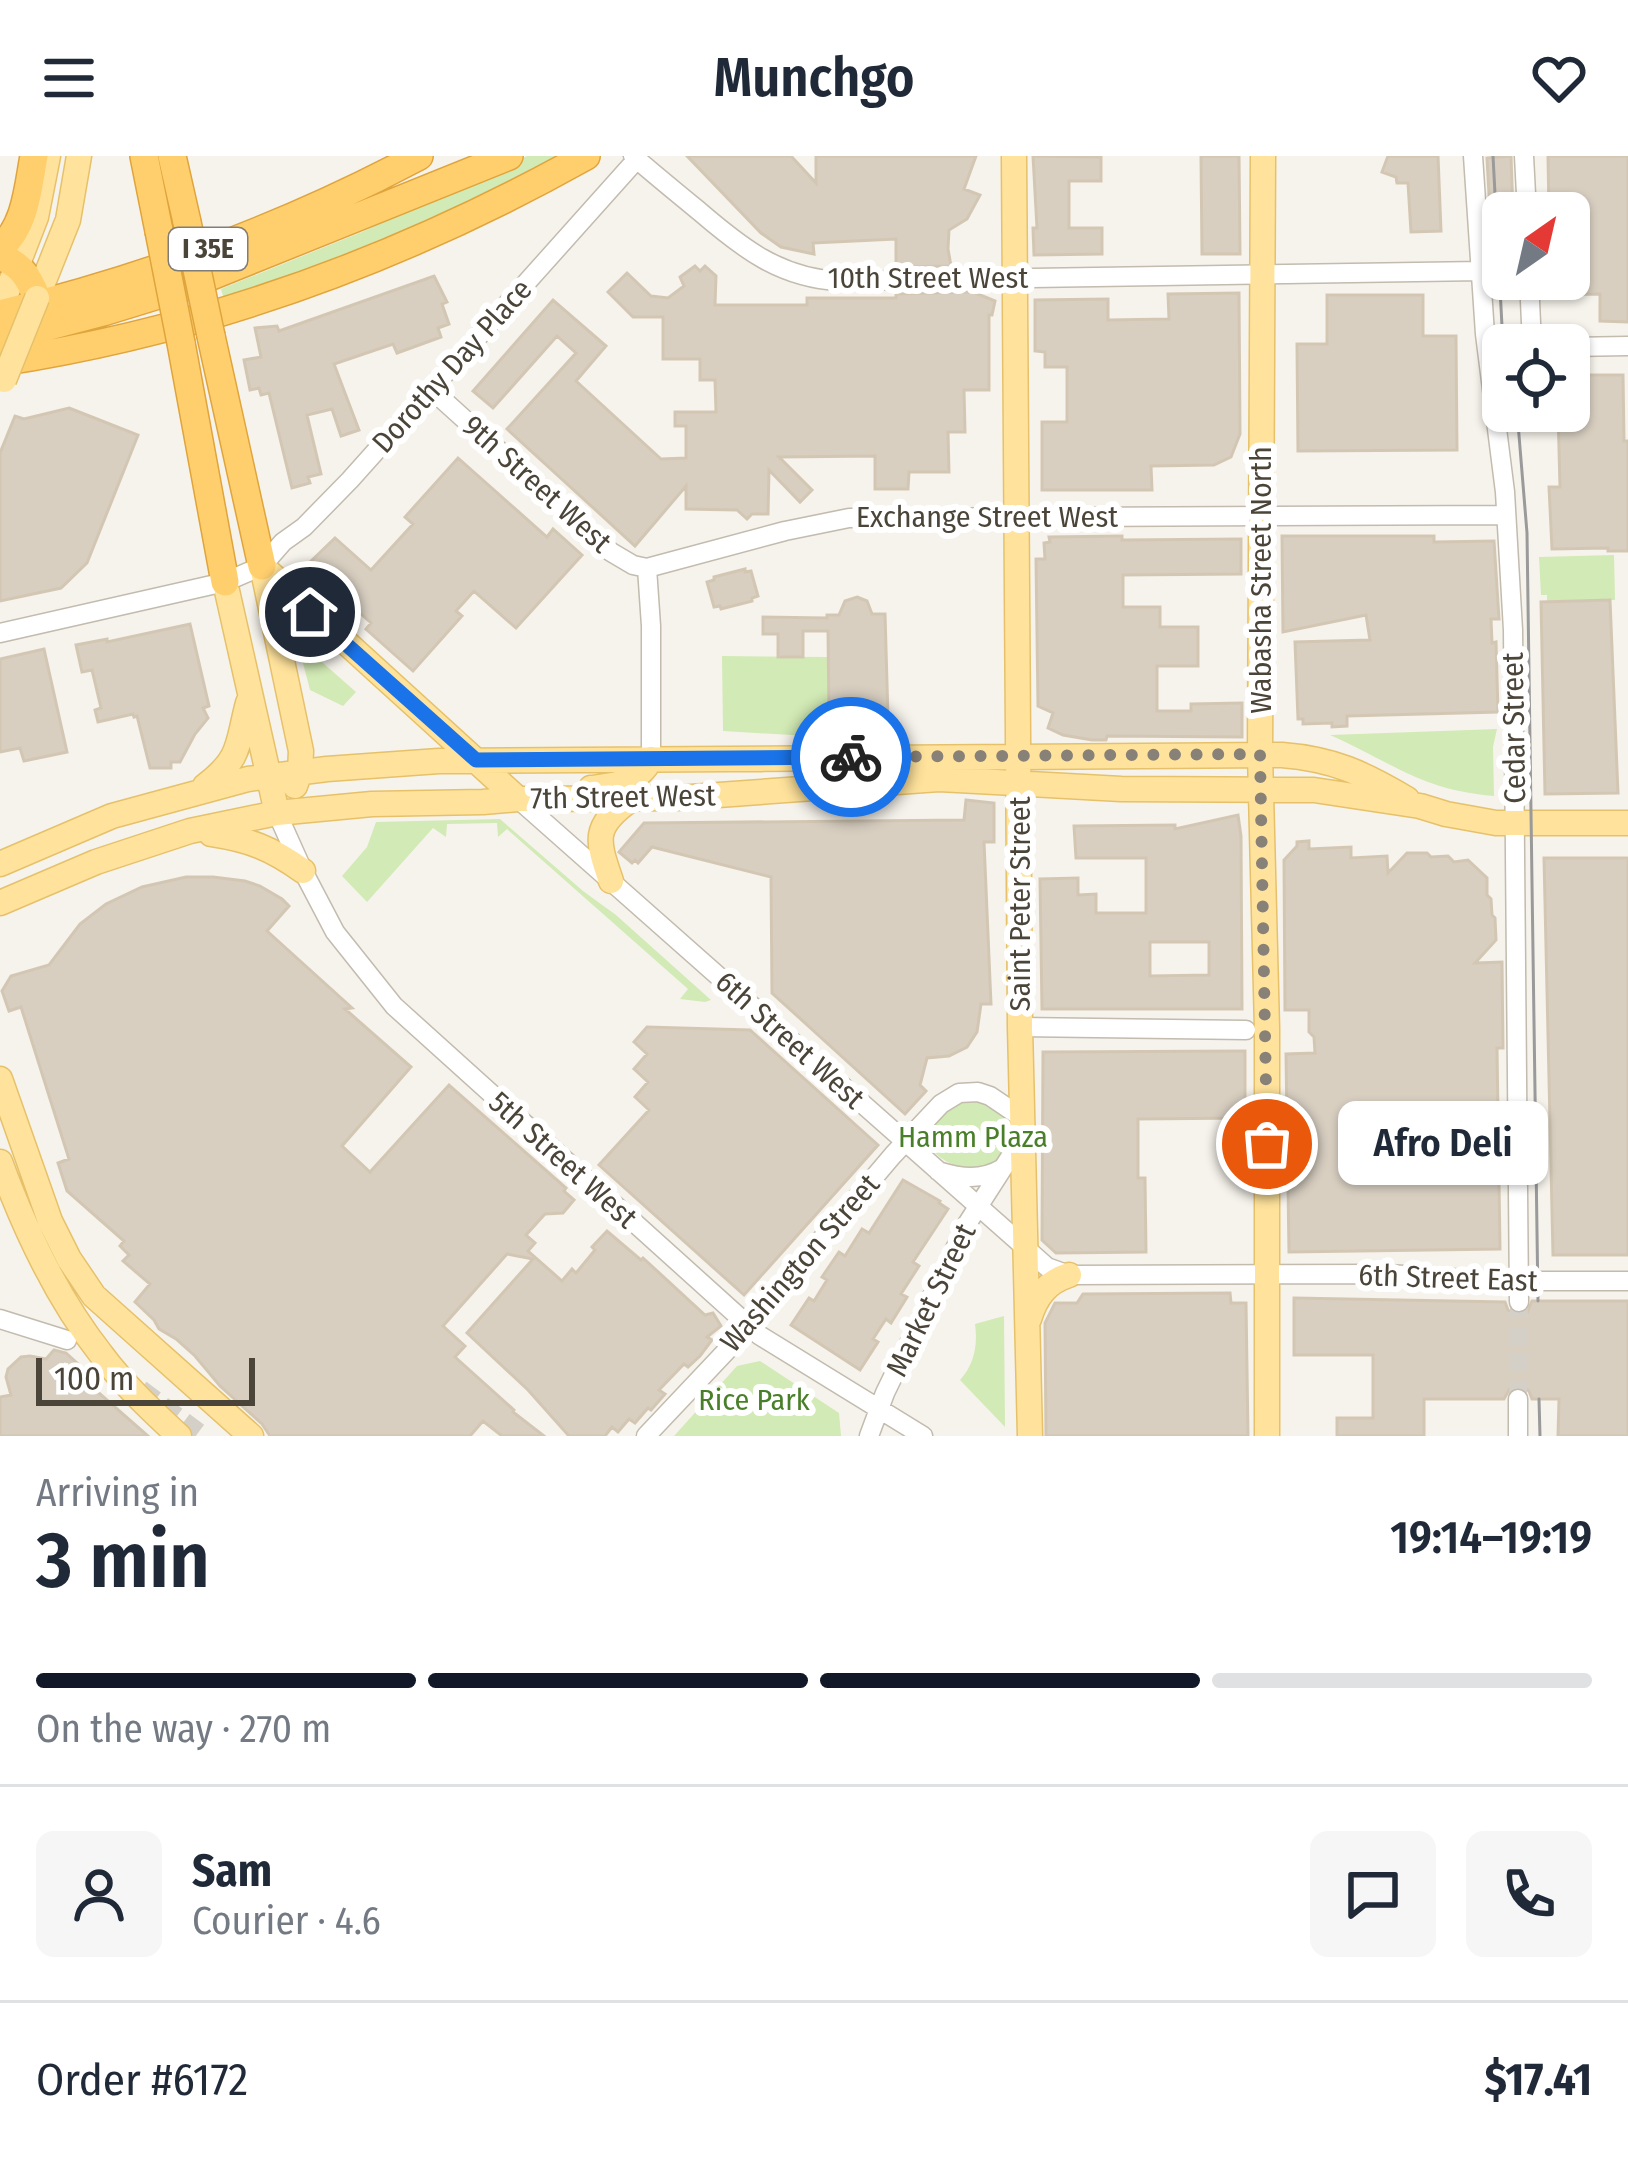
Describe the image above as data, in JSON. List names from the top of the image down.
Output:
{
  "streets": {
    "highway": ["I 35E"],
    "main road": [
      "Wabasha Street North",
      "7th Street West",
      "Saint Peter Street",
      "6th Street West"
    ],
    "street": [
      "10th Street West",
      "Dorothy Day Place",
      "9th Street West",
      "Exchange Street West",
      "Cedar Street",
      "5th Street West",
      "Washington Street",
      "6th Street East",
      "Market Street"
    ]
  },
  "crossings": [
    ["10th Street West", "Dorothy Day Place"],
    ["10th Street West", "Wabasha Street North"],
    ["10th Street West", "Cedar Street"],
    ["10th Street West", "Saint Peter Street"],
    ["Dorothy Day Place", "9th Street West"],
    ["Dorothy Day Place", "6th Street West"],
    ["9th Street West", "Exchange Street West"],
    ["Exchange Street West", "Wabasha Street North"],
    ["Exchange Street West", "Cedar Street"],
    ["Exchange Street West", "Saint Peter Street"],
    ["Wabasha Street North", "7th Street West"],
    ["Wabasha Street North", "6th Street West"],
    ["Wabasha Street North", "6th Street East"],
    ["Cedar Street", "6th Street East"],
    ["7th Street West", "Saint Peter Street"],
    ["7th Street West", "6th Street West"],
    ["7th Street West", "5th Street West"],
    ["Saint Peter Street", "6th Street West"],
    ["Saint Peter Street", "Washington Street"],
    ["Saint Peter Street", "Market Street"],
    ["6th Street West", "Washington Street"],
    ["6th Street West", "6th Street East"],
    ["6th Street West", "Market Street"],
    ["5th Street West", "Washington Street"],
    ["5th Street West", "Market Street"],
    ["Washington Street", "Market Street"]
  ],
  "parks": ["Hamm Plaza", "Rice Park"],
  "places": ["Afro Deli"],
  "scale_bar": "100 m",
  "north": "top right",
  "page": {
    "header": "Munchgo",
    "bubble": "Afro Deli",
    "scale": "100 m",
    "heading": ["3 min", "Arriving in", "19:14–19:19"],
    "panel": [
      "Sam",
      "Courier · 4.6",
      "Order #6172",
      "$17.41"
    ],
    "bar": "On the way · 270 m"
  }
}
